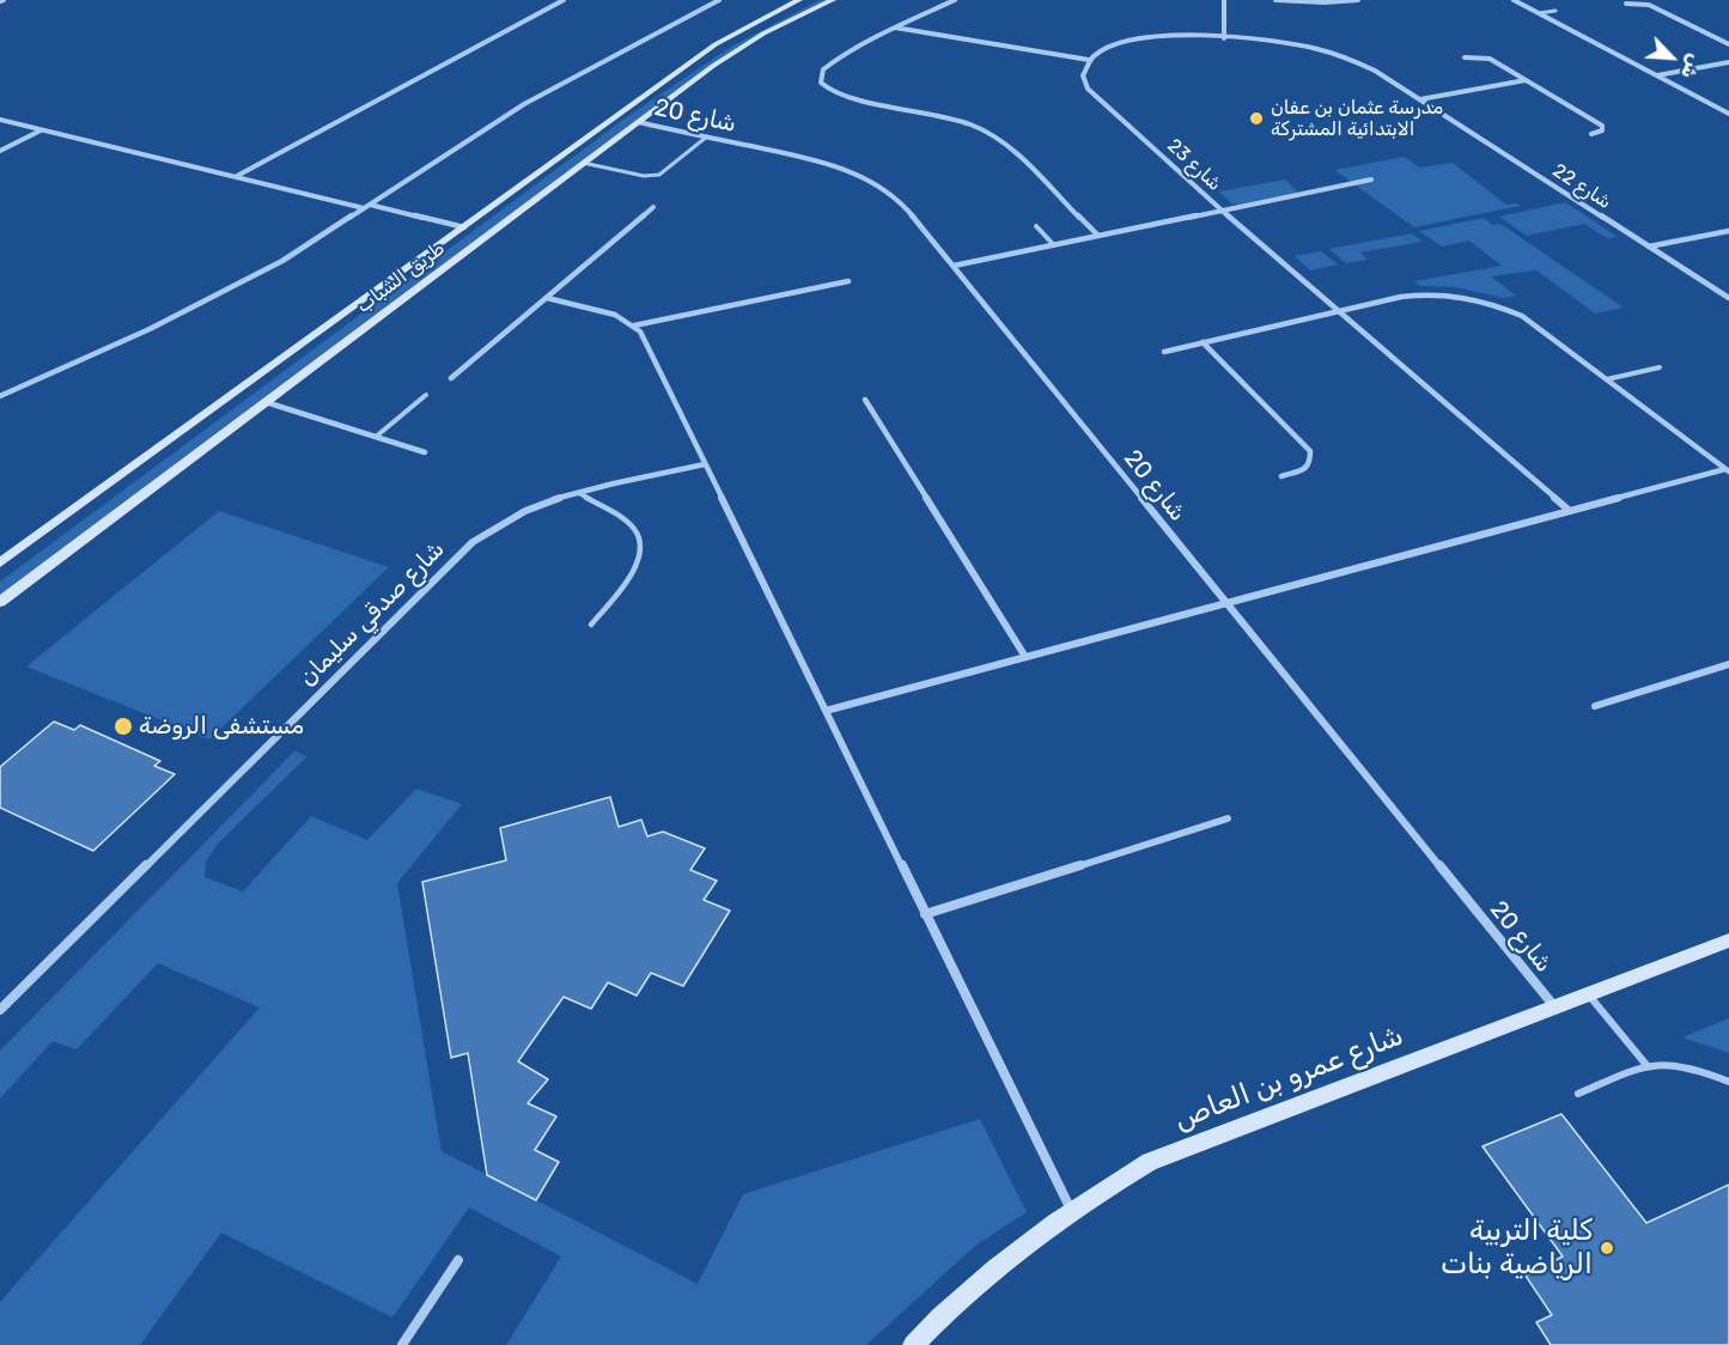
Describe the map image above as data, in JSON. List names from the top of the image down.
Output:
{
  "streets": {
    "main road": ["طريق الشباب", "شارع عمرو بن العاص"],
    "street": [
      "شارع 20",
      "شارع 23",
      "شارع 22",
      "شارع صدقي سليمان"
    ]
  },
  "crossings": [
    ["شارع 20", "طريق الشباب"],
    ["شارع 20", "شارع عمرو بن العاص"]
  ],
  "places": ["مدرسة عثمان بن عفان الابتدائية المشتركة", "مستشفى الروضة", "كلية التربية الرياضية بنات"],
  "north": "bottom right"
}
